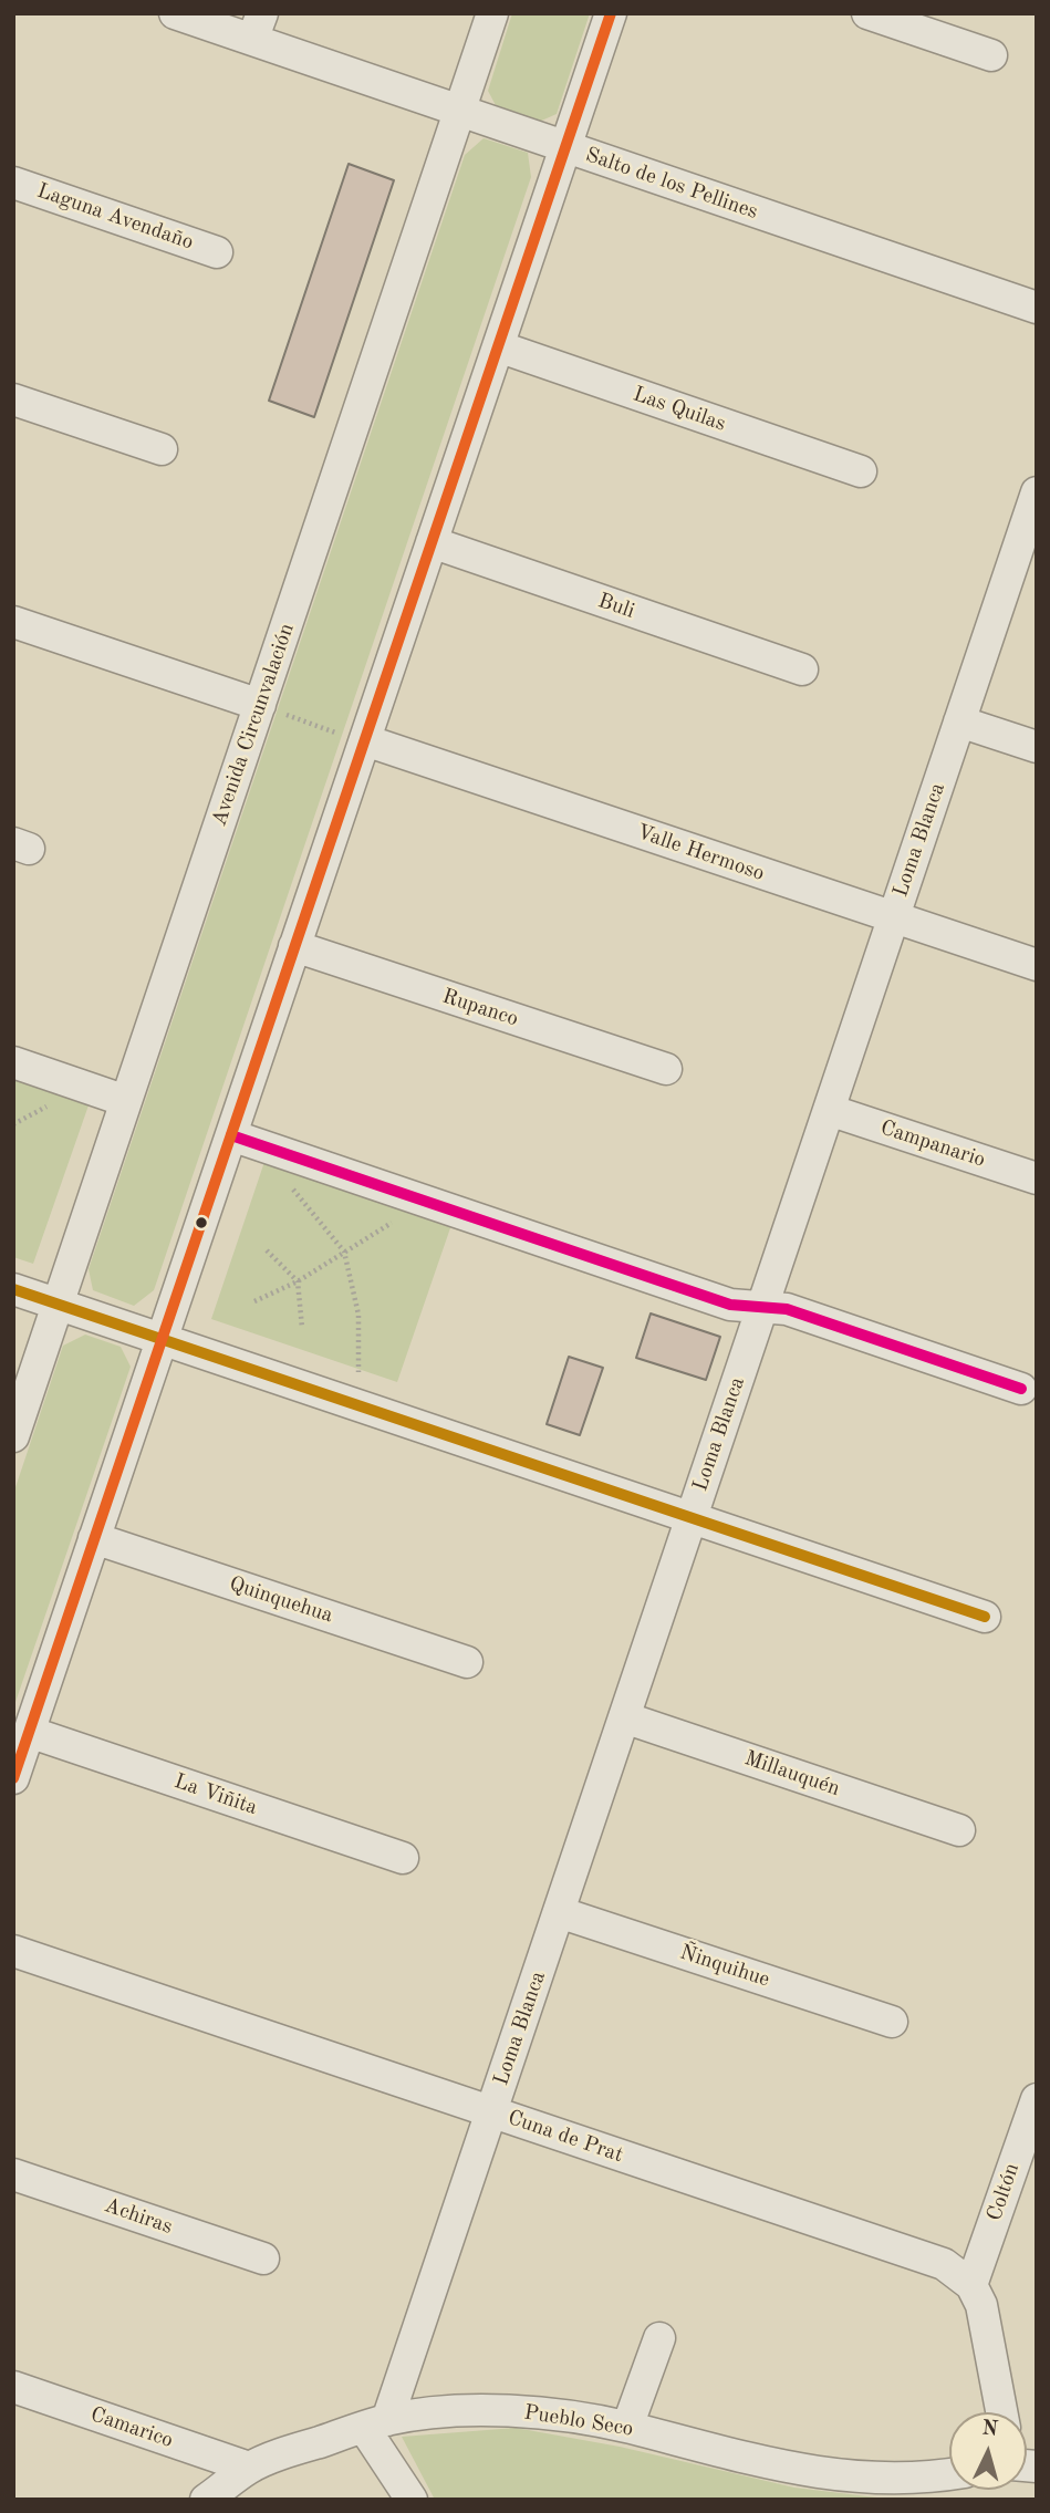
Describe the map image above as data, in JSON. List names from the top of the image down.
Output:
{
  "streets": {
    "street": [
      "Salto de los Pellines",
      "Laguna Avendaño",
      "Las Quilas",
      "Buli",
      "Avenida Circunvalación",
      "Loma Blanca",
      "Valle Hermoso",
      "Rupanco",
      "Campanario",
      "Quinquehua",
      "Millauquén",
      "La Viñita",
      "Ñinquihue",
      "Cuna de Prat",
      "Coltón",
      "Achiras",
      "Pueblo Seco",
      "Camarico"
    ]
  },
  "crossings": [
    ["Salto de los Pellines", "Avenida Circunvalación"],
    ["Loma Blanca", "Valle Hermoso"],
    ["Loma Blanca", "Campanario"],
    ["Loma Blanca", "Millauquén"],
    ["Loma Blanca", "Ñinquihue"],
    ["Loma Blanca", "Cuna de Prat"],
    ["Loma Blanca", "Pueblo Seco"],
    ["Cuna de Prat", "Coltón"],
    ["Pueblo Seco", "Camarico"]
  ],
  "north": "top"
}
